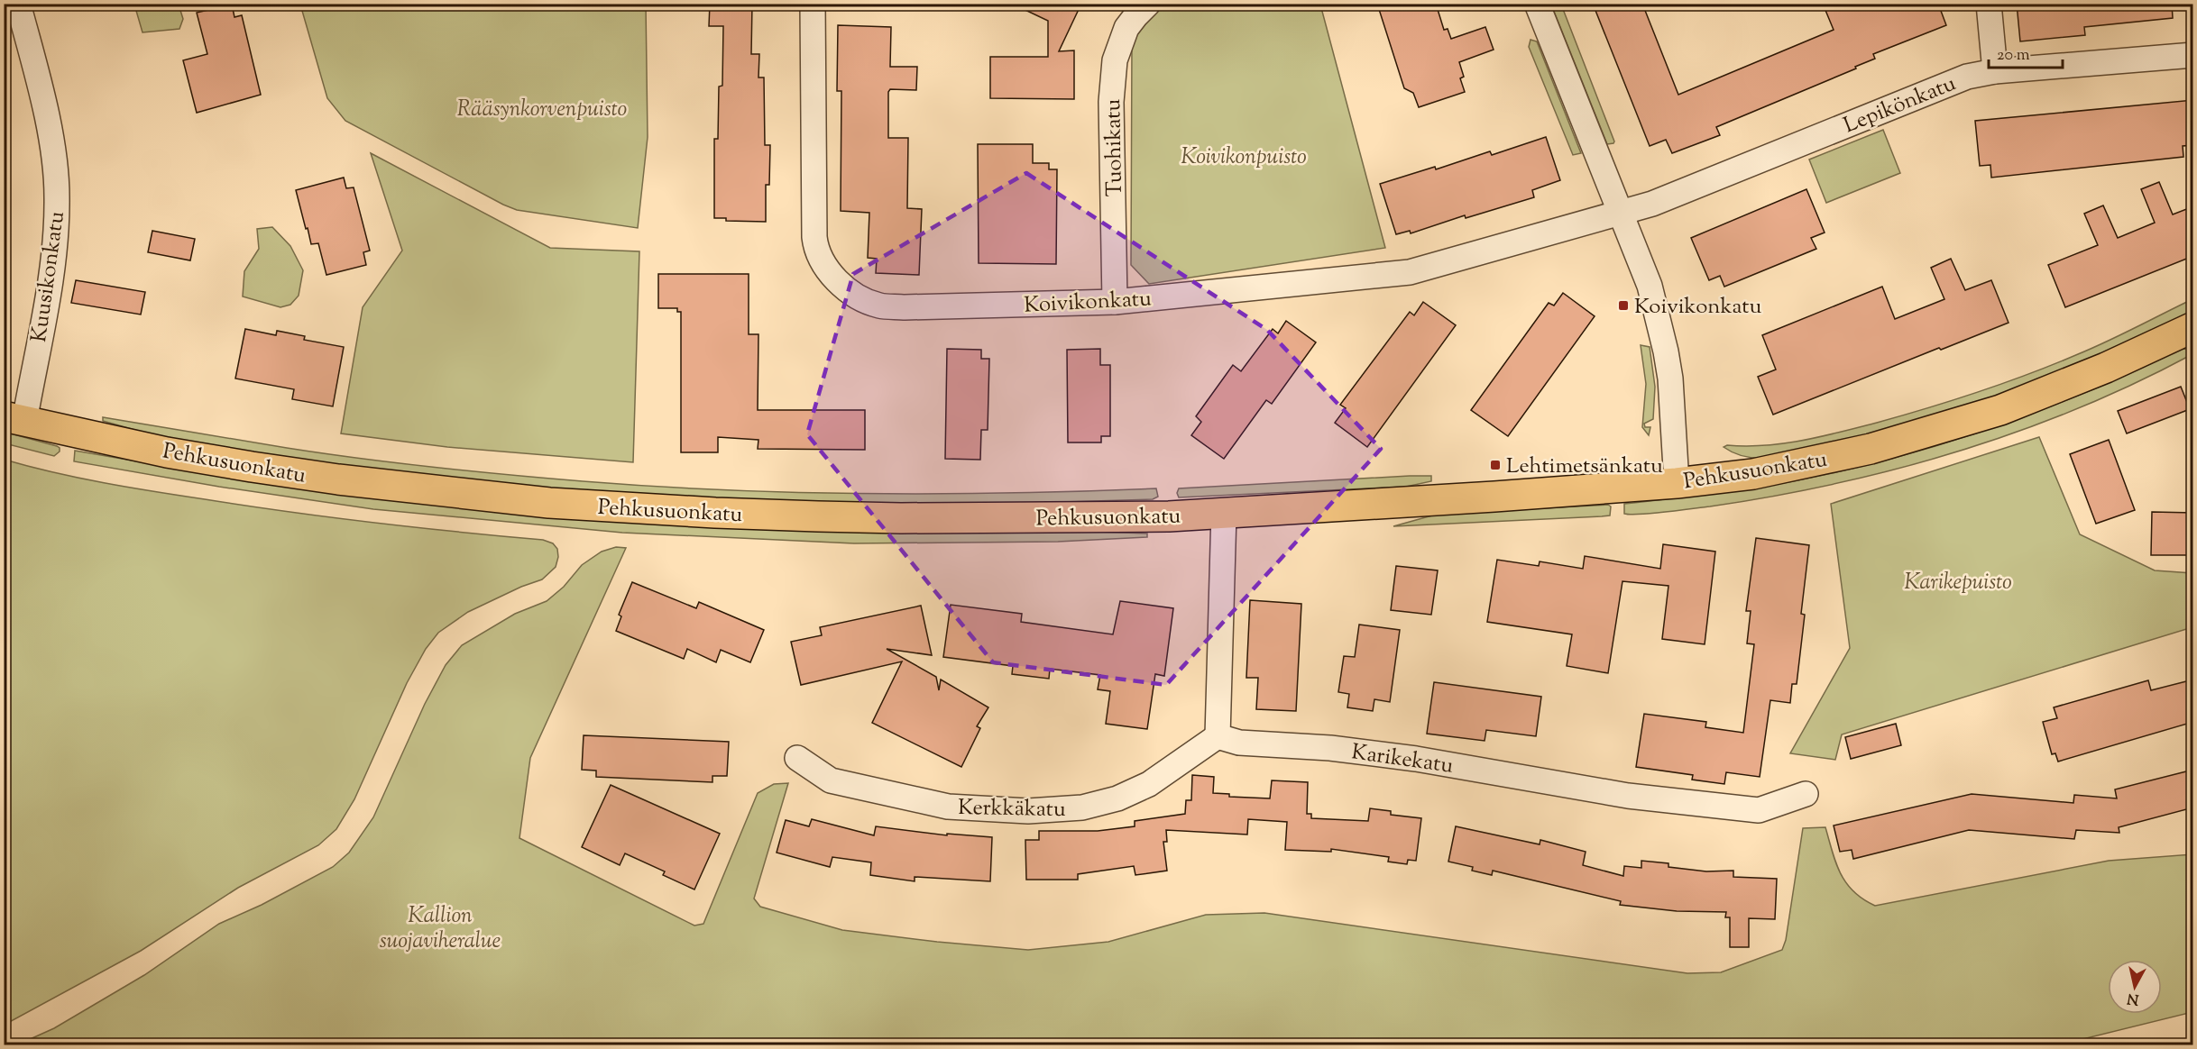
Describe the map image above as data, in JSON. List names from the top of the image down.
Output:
{
  "streets": {
    "main road": ["Pehkusuonkatu"],
    "street": [
      "Lepikönkatu",
      "Tuohikatu",
      "Kuusikonkatu",
      "Koivikonkatu",
      "Karikekatu",
      "Kerkkäkatu"
    ]
  },
  "crossings": [
    ["Lepikönkatu", "Koivikonkatu"],
    ["Tuohikatu", "Koivikonkatu"],
    ["Kuusikonkatu", "Pehkusuonkatu"],
    ["Karikekatu", "Kerkkäkatu"]
  ],
  "parks": [
    "Rääsynkorvenpuisto",
    "Koivikonpuisto",
    "Karikepuisto",
    "Kallion suojaviheralue"
  ],
  "places": {
    "transit": ["Koivikonkatu", "Lehtimetsänkatu"]
  },
  "scale_bar": "20 m",
  "north": "bottom"
}
